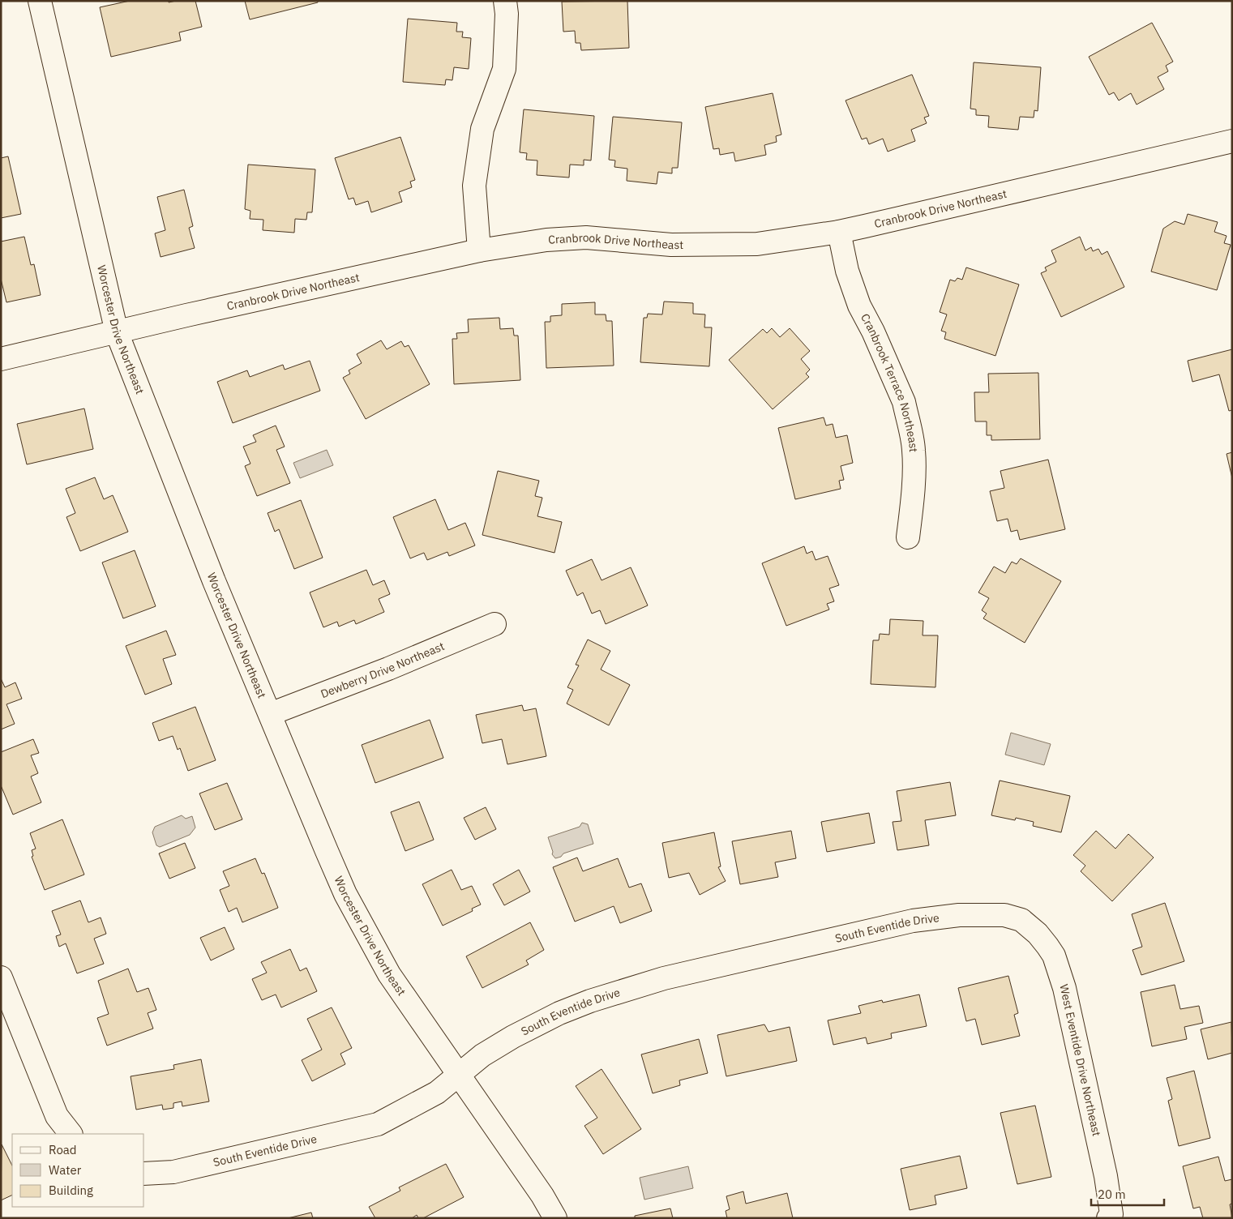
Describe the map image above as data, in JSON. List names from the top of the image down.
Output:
{
  "streets": {
    "street": [
      "Cranbrook Drive Northeast",
      "Worcester Drive Northeast",
      "Cranbrook Terrace Northeast",
      "Dewberry Drive Northeast",
      "South Eventide Drive",
      "West Eventide Drive Northeast"
    ]
  },
  "crossings": [
    ["Cranbrook Drive Northeast", "Worcester Drive Northeast"],
    ["Cranbrook Drive Northeast", "Cranbrook Terrace Northeast"],
    ["Worcester Drive Northeast", "Dewberry Drive Northeast"],
    ["Worcester Drive Northeast", "South Eventide Drive"],
    ["South Eventide Drive", "West Eventide Drive Northeast"]
  ],
  "legend": ["Road", "Water", "Building"],
  "scale_bar": "20 m"
}
